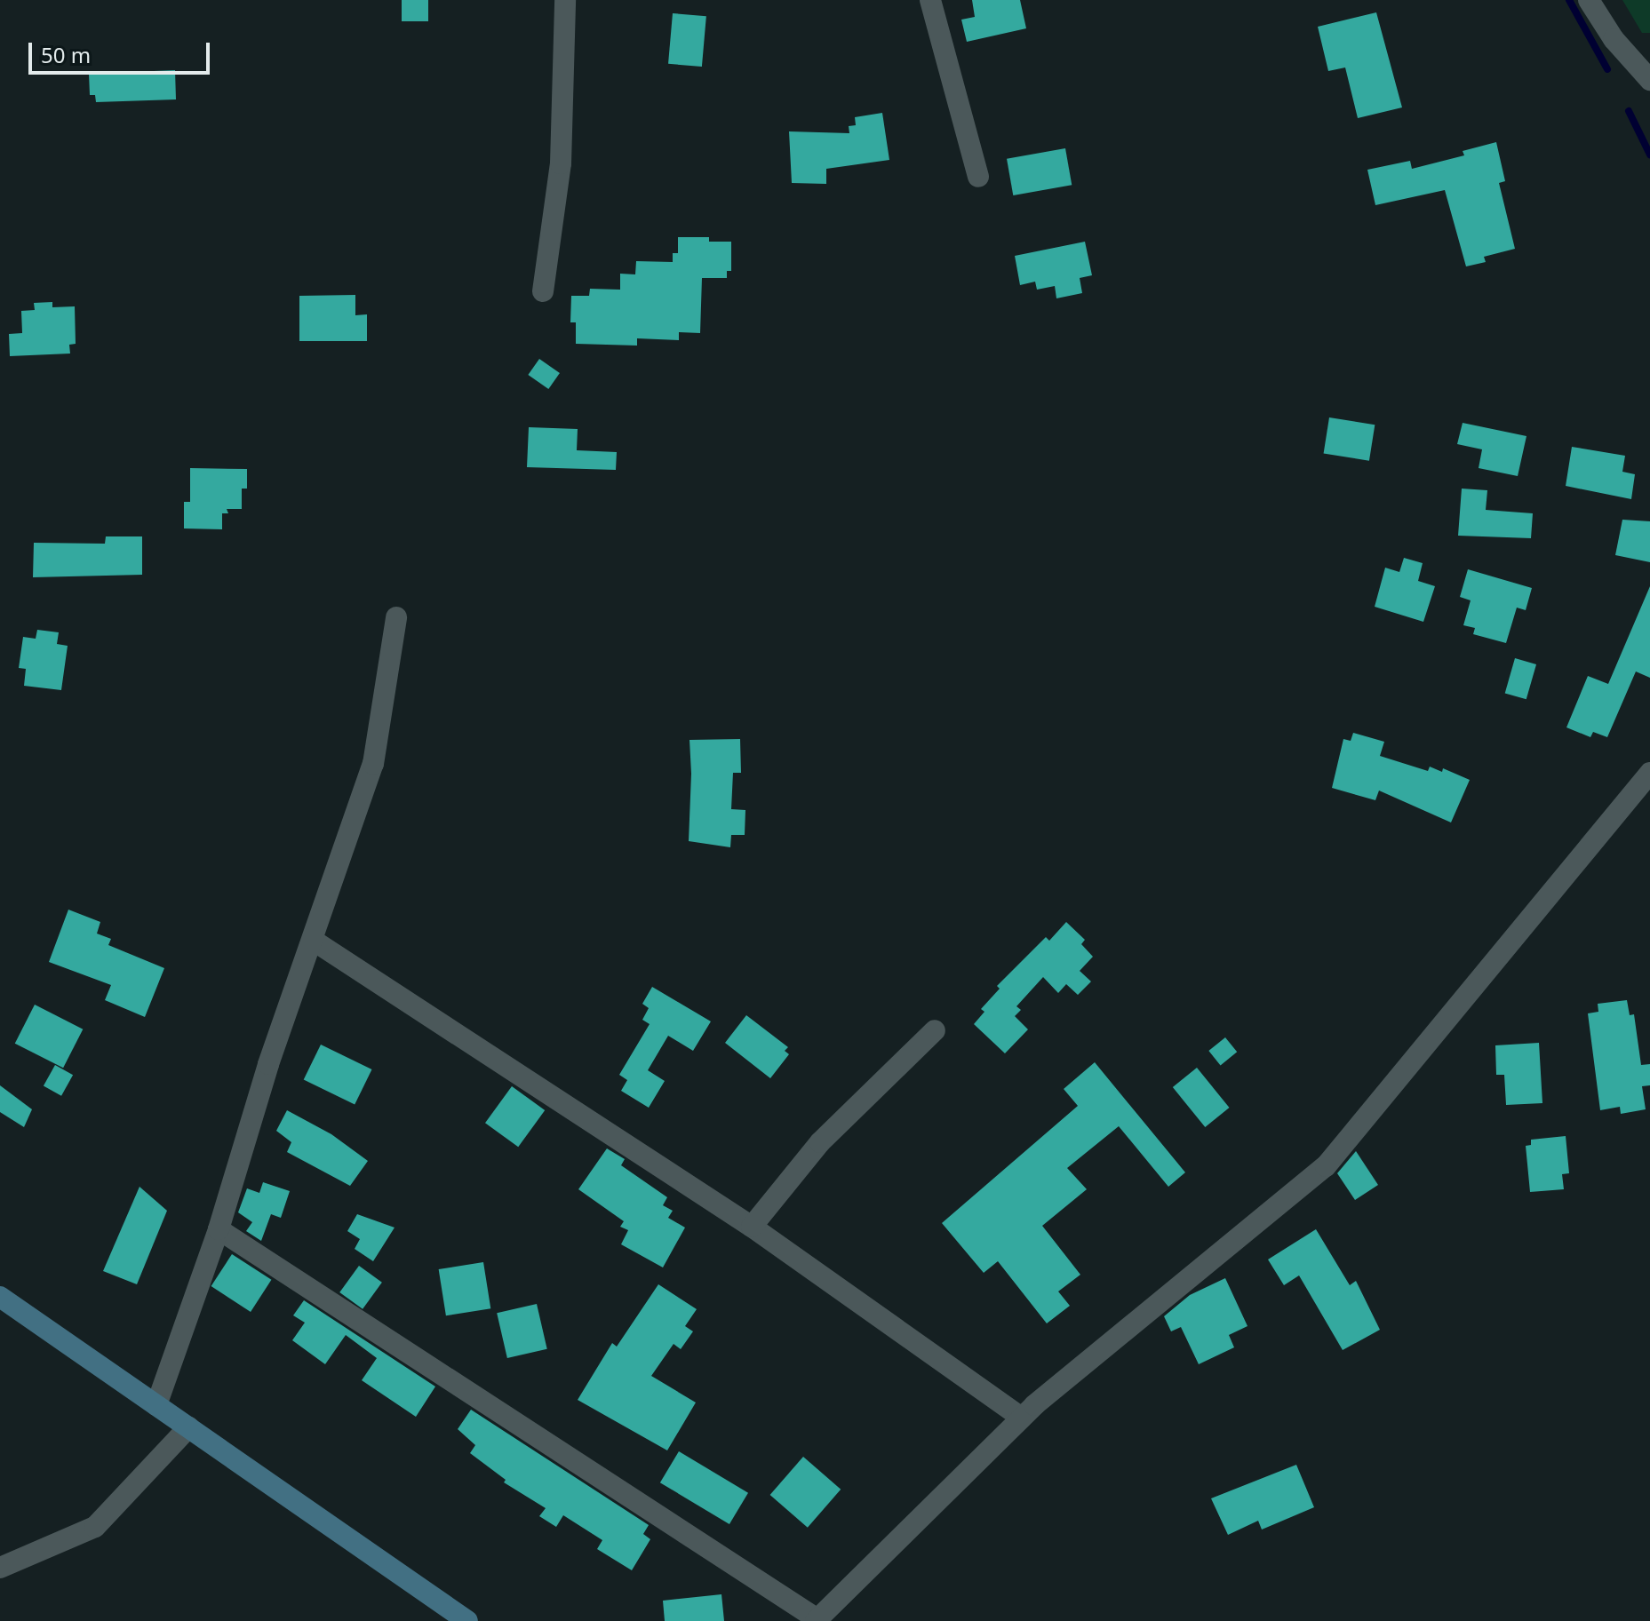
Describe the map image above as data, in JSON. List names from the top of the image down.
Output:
{
  "scale_bar": "50 m"
}
